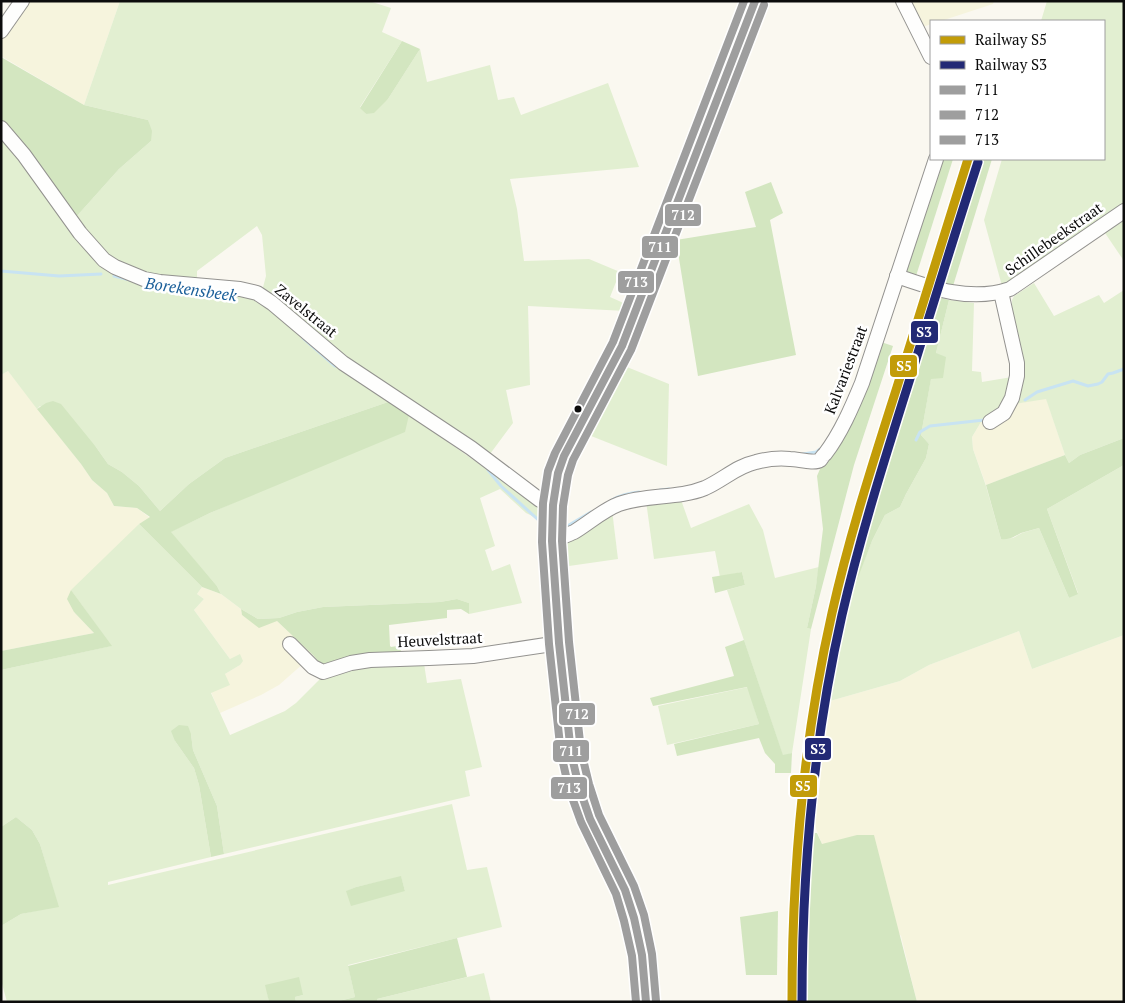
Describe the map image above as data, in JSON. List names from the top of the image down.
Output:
{
  "streets": {
    "street": [
      "Schillebeekstraat",
      "Zavelstraat",
      "Kalvariestraat",
      "Heuvelstraat"
    ]
  },
  "crossings": [
    ["Schillebeekstraat", "Kalvariestraat"]
  ],
  "water": ["Borekensbeek"],
  "lines": [
    "transit line 711",
    "transit line 713",
    "transit line 712",
    "rail line S5",
    "rail line S3"
  ],
  "legend": [
    "Railway S5",
    "Railway S3",
    "711",
    "712",
    "713"
  ]
}
